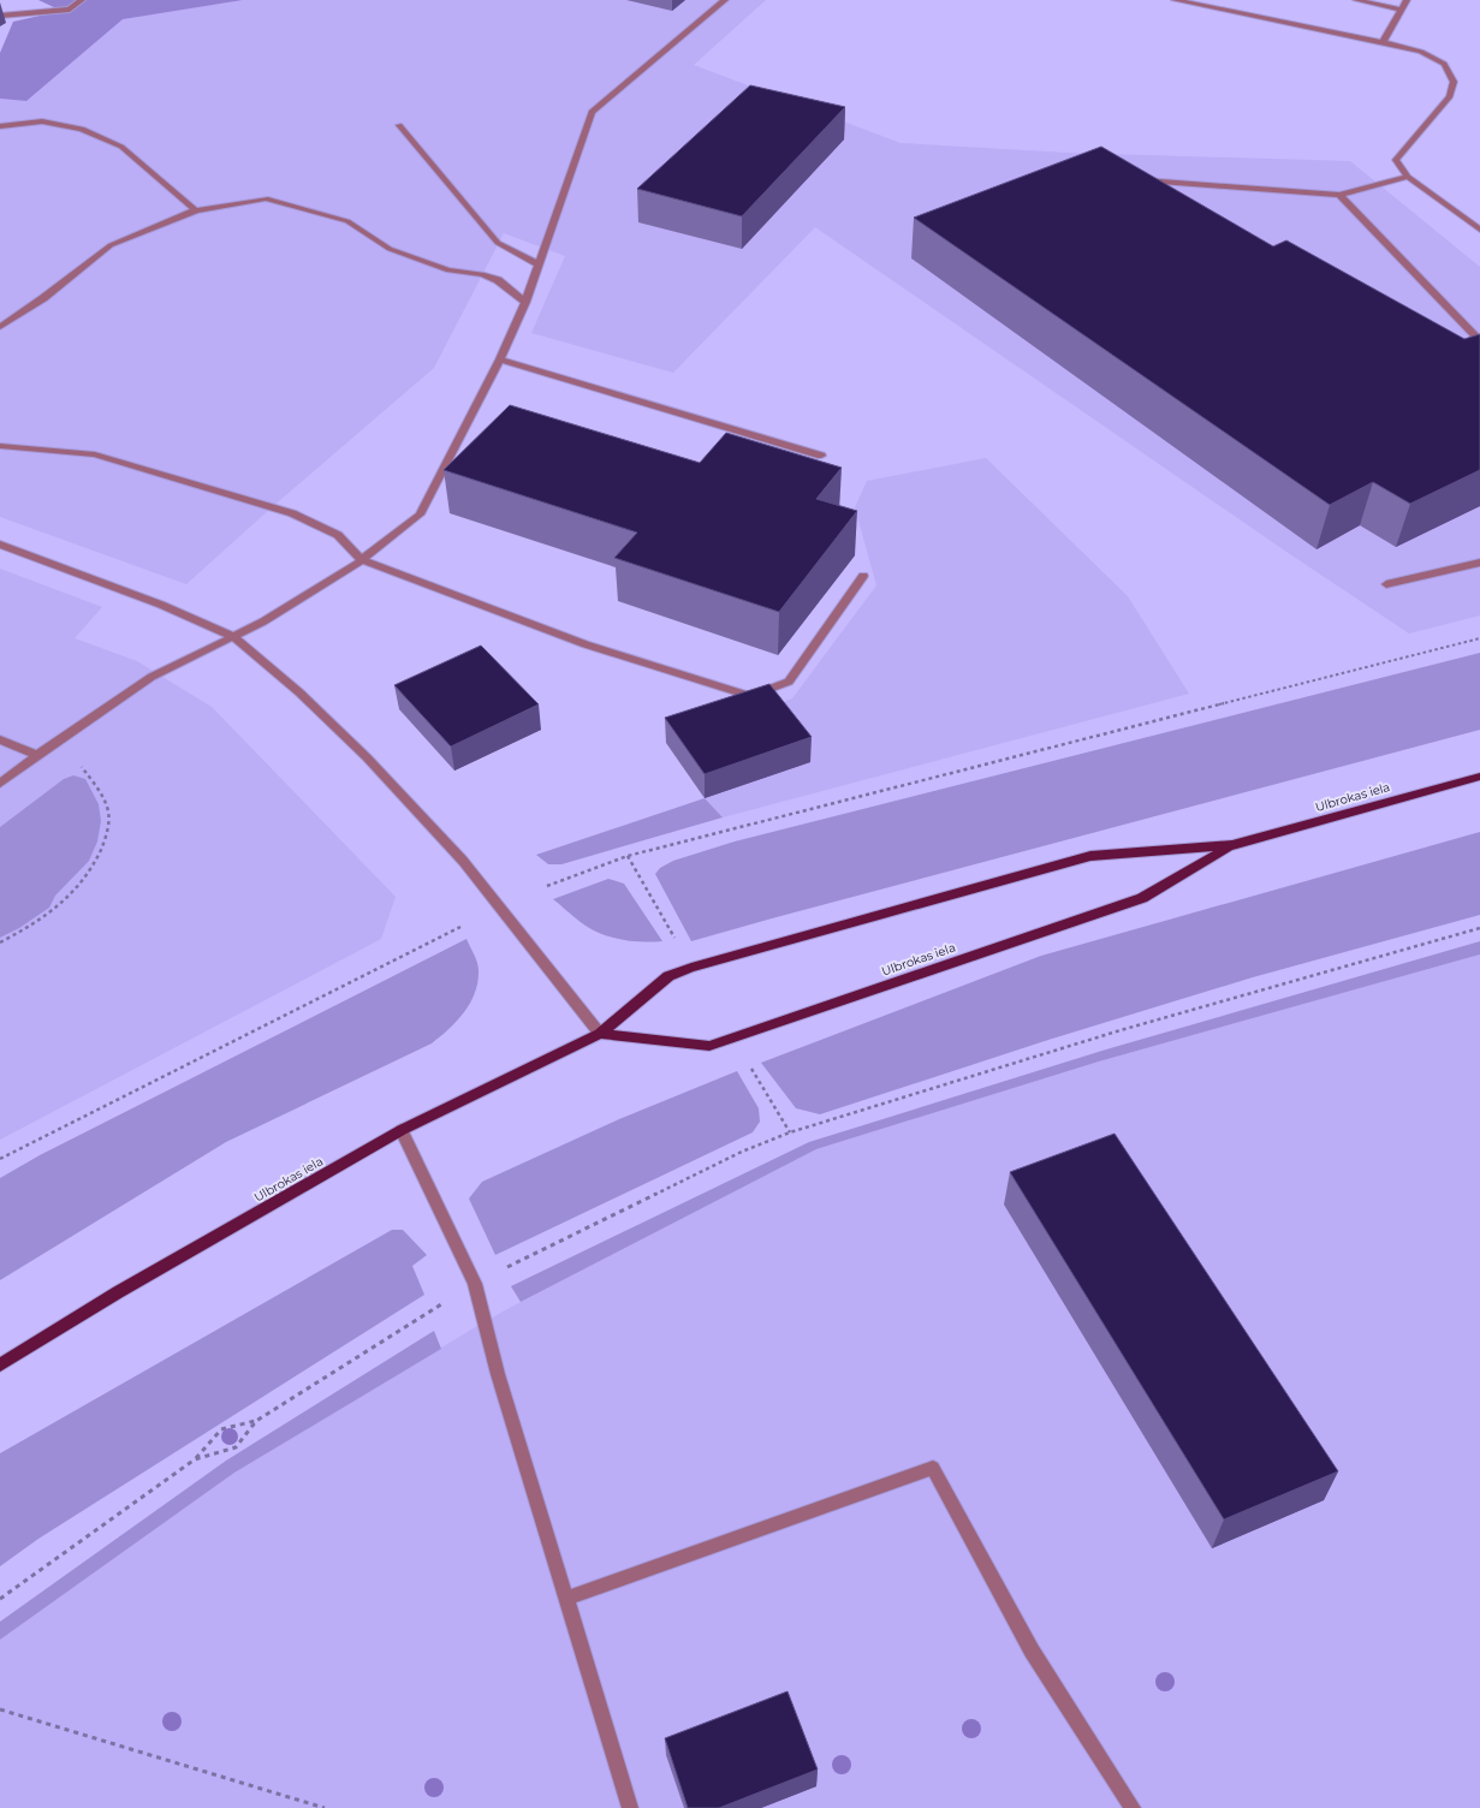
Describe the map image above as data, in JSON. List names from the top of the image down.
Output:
{
  "streets": {
    "main road": ["Ulbrokas iela"]
  }
}
